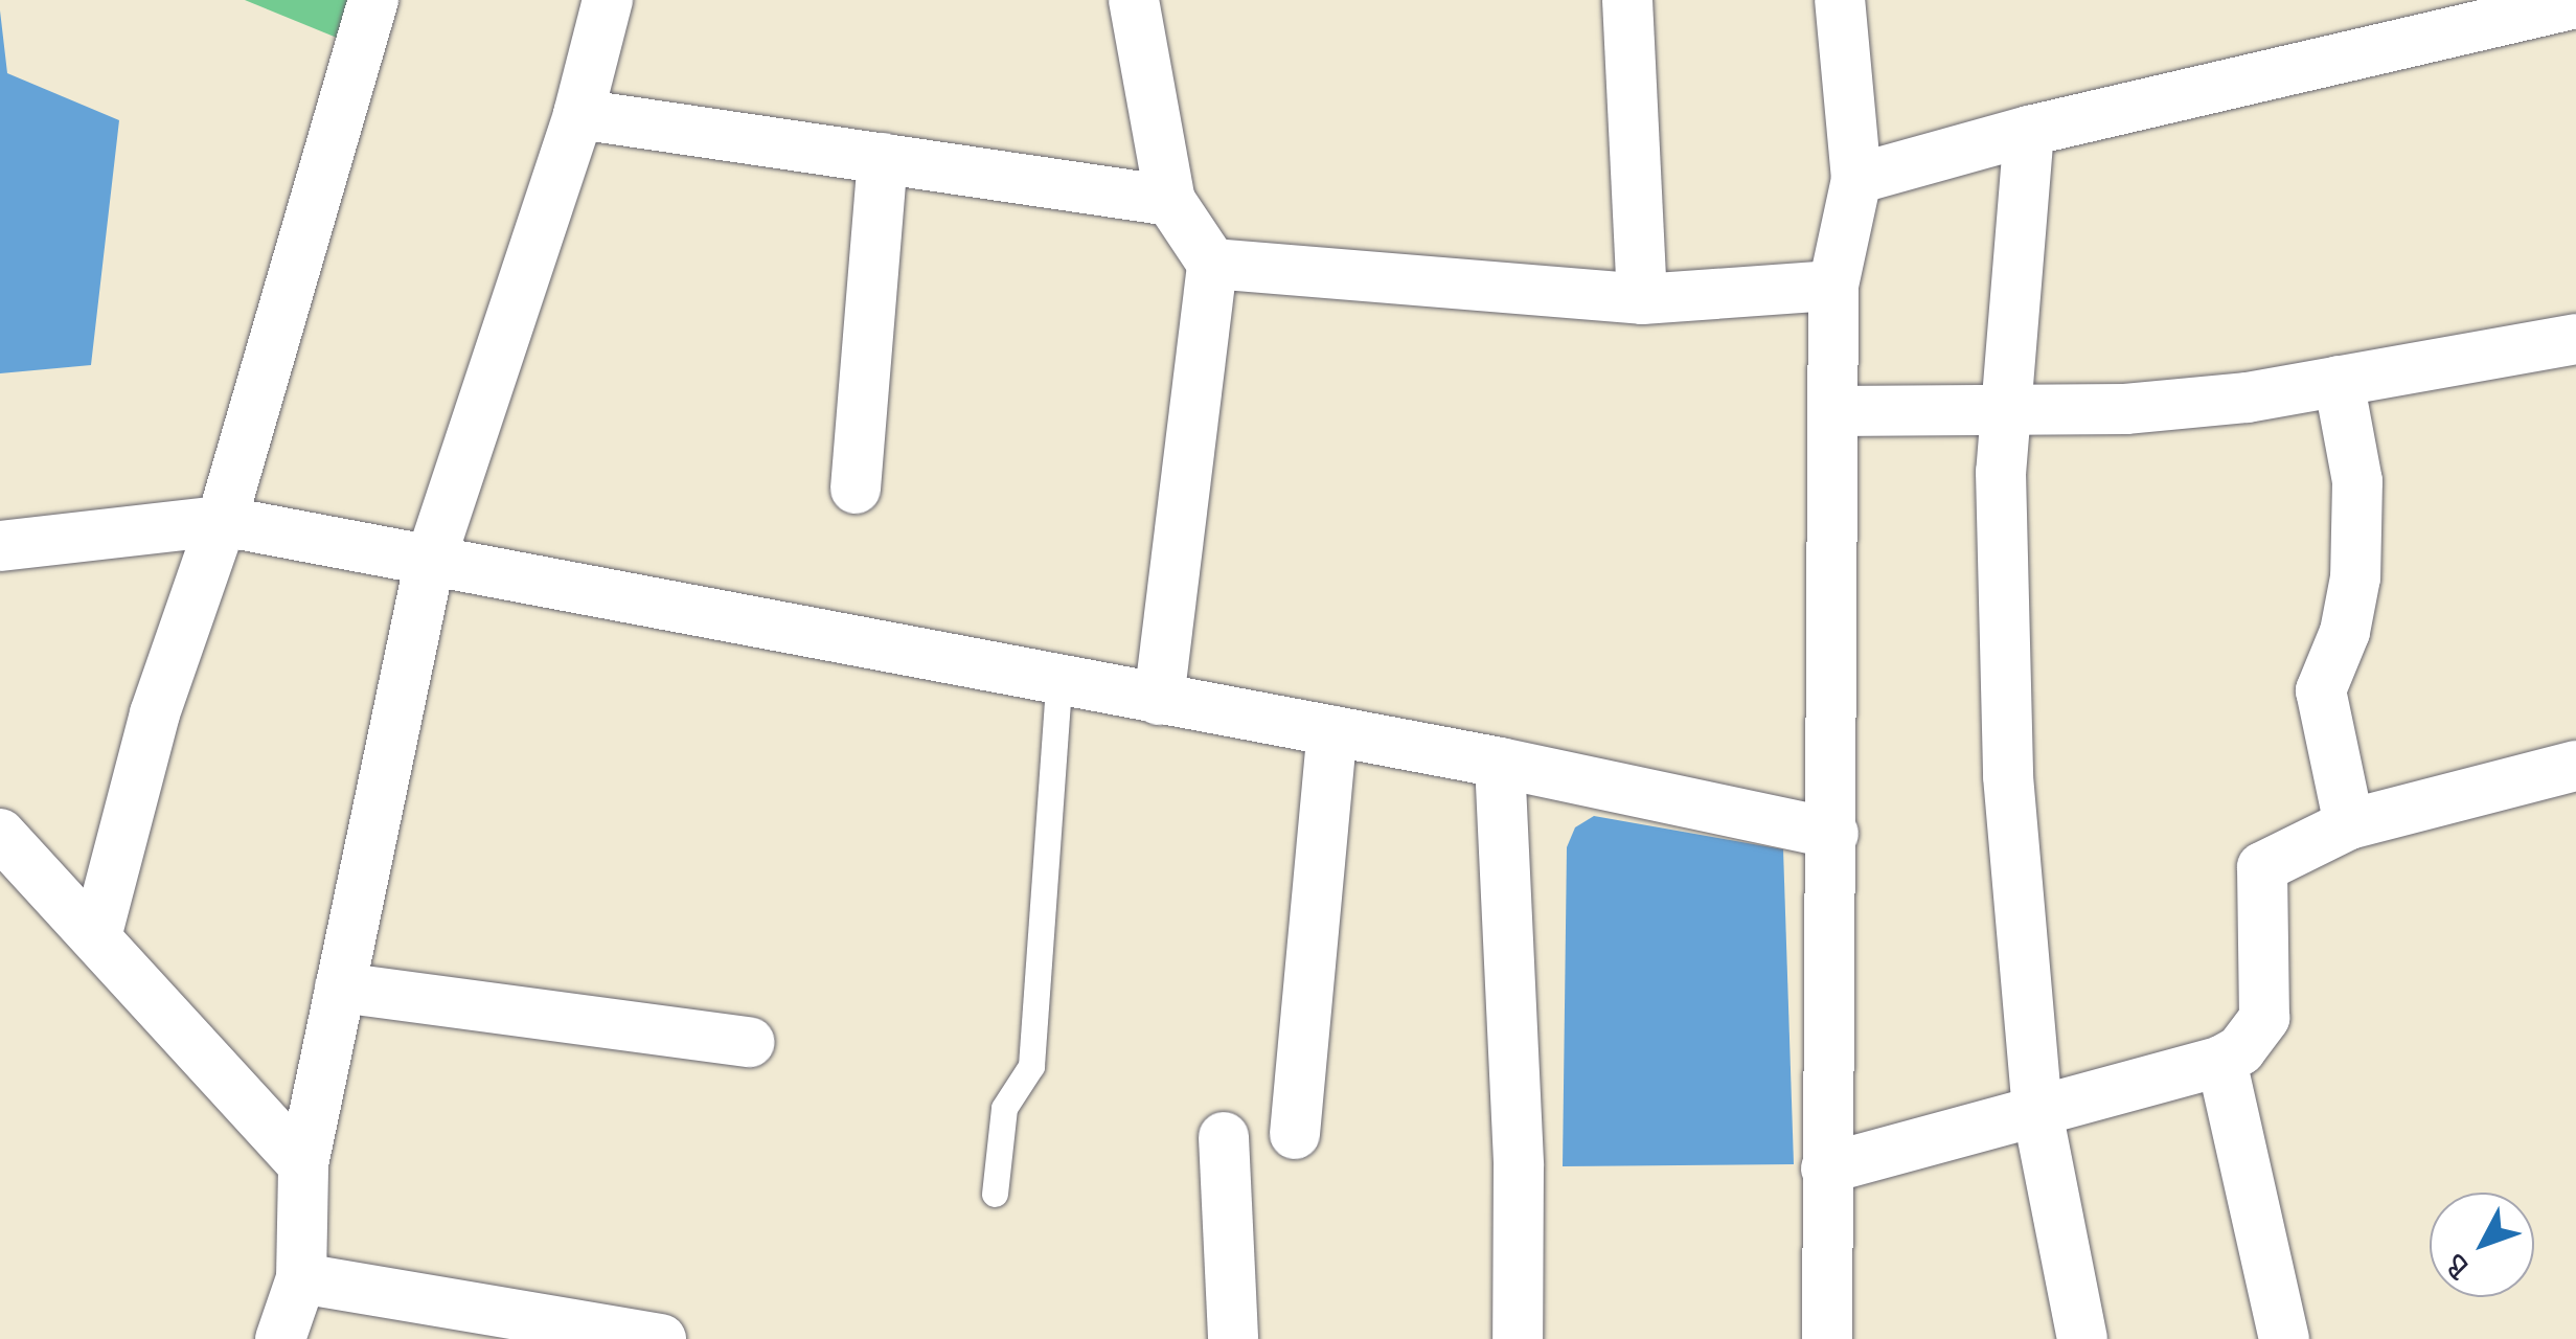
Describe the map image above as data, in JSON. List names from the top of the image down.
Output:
{
  "north": "bottom left"
}
